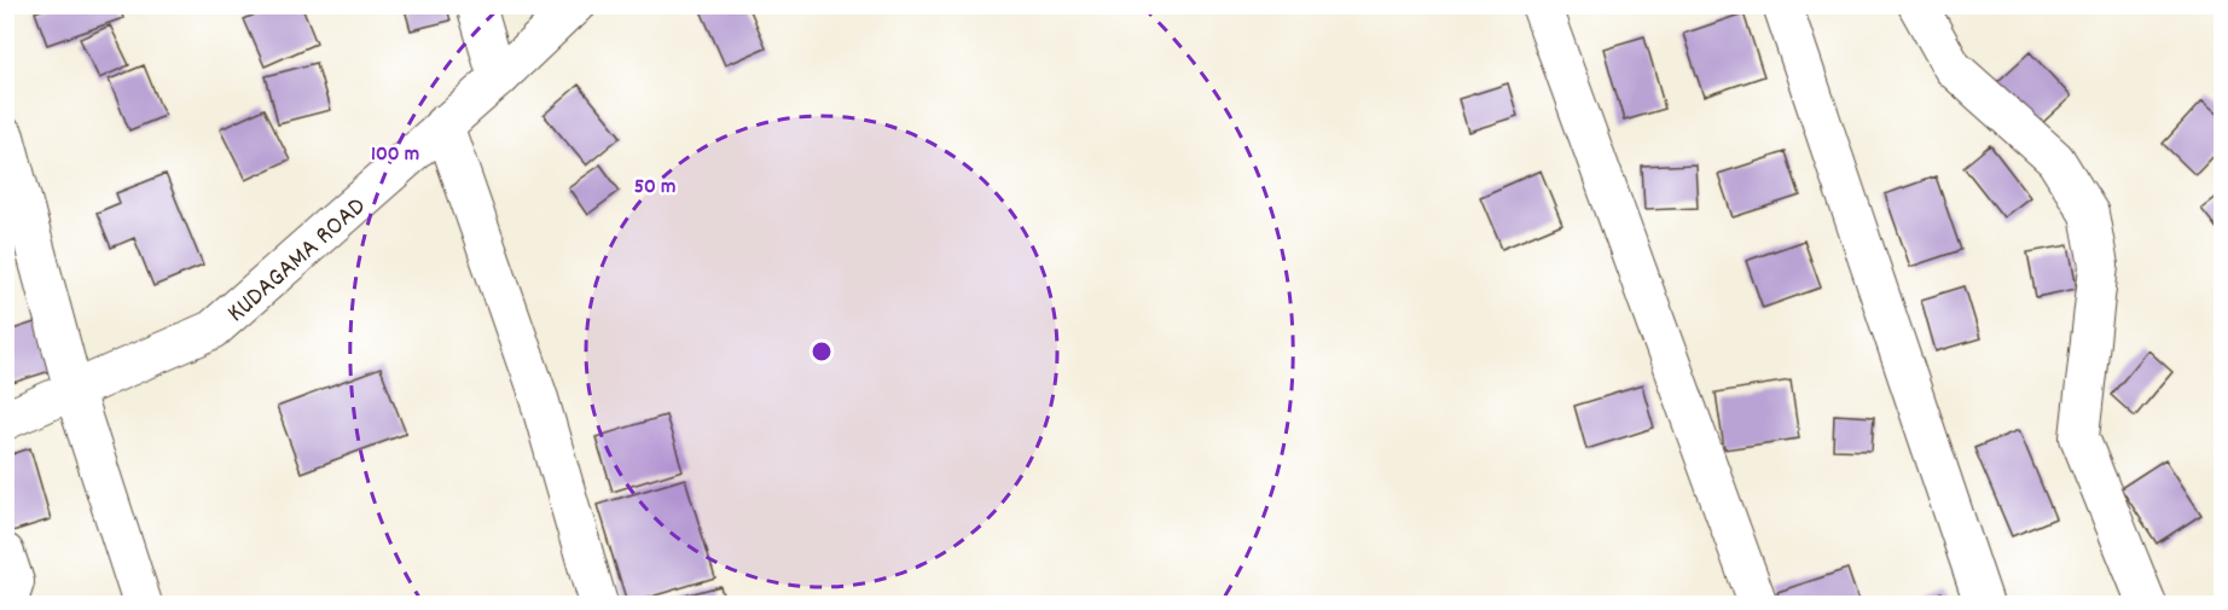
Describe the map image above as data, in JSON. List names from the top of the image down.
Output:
{
  "streets": {
    "street": ["KUDAGAMA ROAD"]
  },
  "rings": ["100 m", "50 m"]
}
